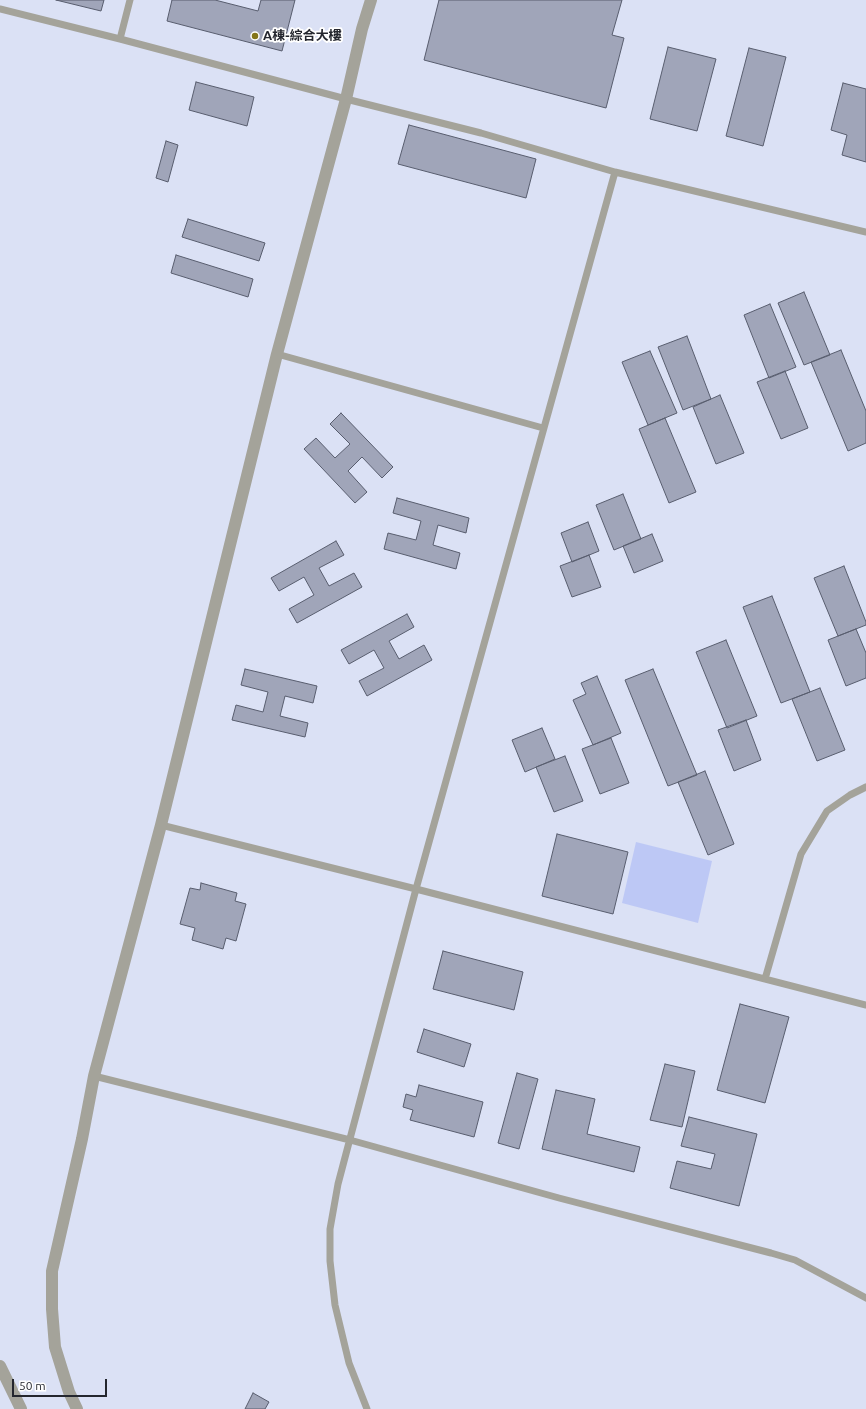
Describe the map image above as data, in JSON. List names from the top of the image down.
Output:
{
  "places": ["A棟-綜合大樓"],
  "scale_bar": "50 m"
}
